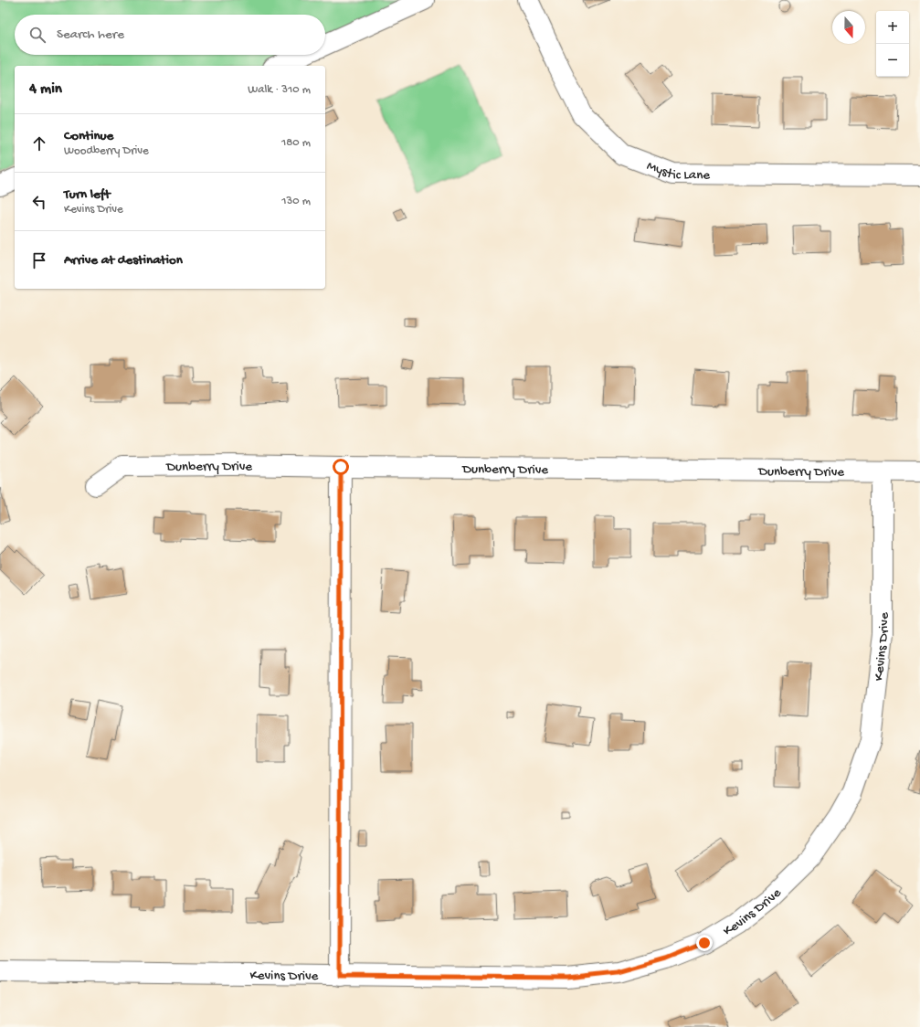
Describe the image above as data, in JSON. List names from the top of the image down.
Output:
{
  "streets": {
    "street": ["Mystic Lane", "Dunberry Drive", "Kevins Drive"]
  },
  "crossings": [
    ["Dunberry Drive", "Kevins Drive"]
  ],
  "north": "bottom",
  "page": {
    "map_buttons": ["+", "−"],
    "search": "Search here",
    "heading": ["4 min", "Walk · 310 m"],
    "list": [
      ["Continue", "Woodberry Drive", "180 m"],
      ["Turn left", "Kevins Drive", "130 m"],
      "Arrive at destination"
    ]
  }
}
